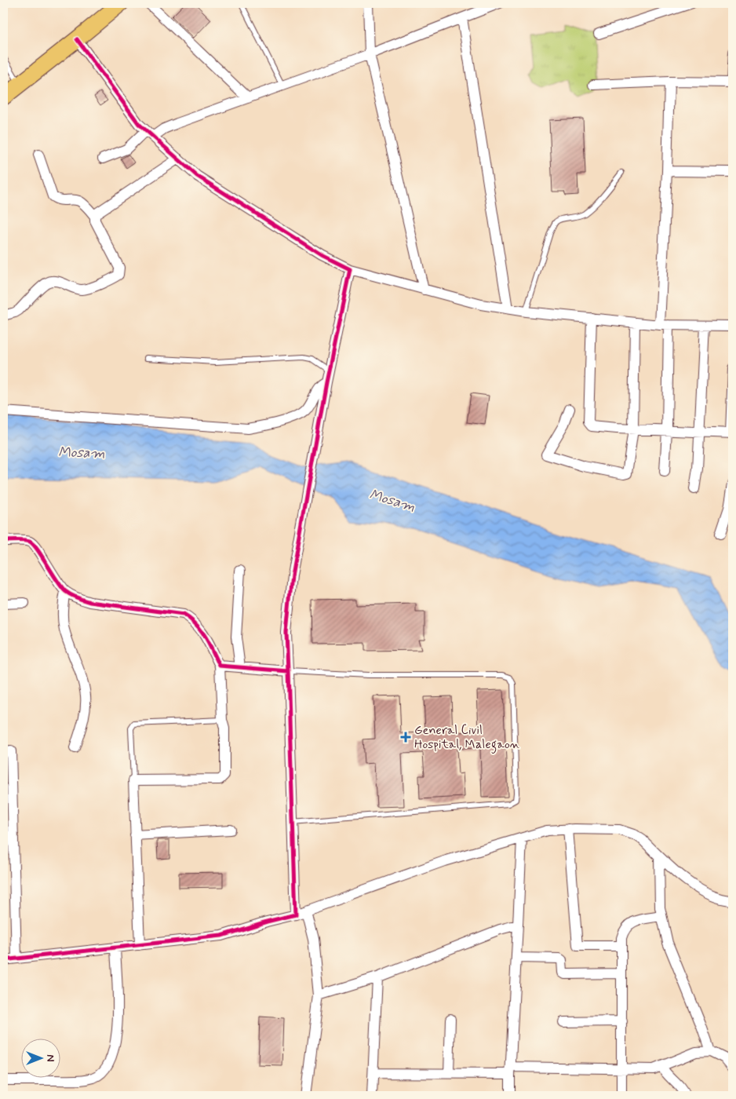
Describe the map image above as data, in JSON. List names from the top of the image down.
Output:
{
  "water": ["Mosam"],
  "places": {
    "health": ["General Civil Hospital, Malegaon"]
  },
  "north": "right"
}
